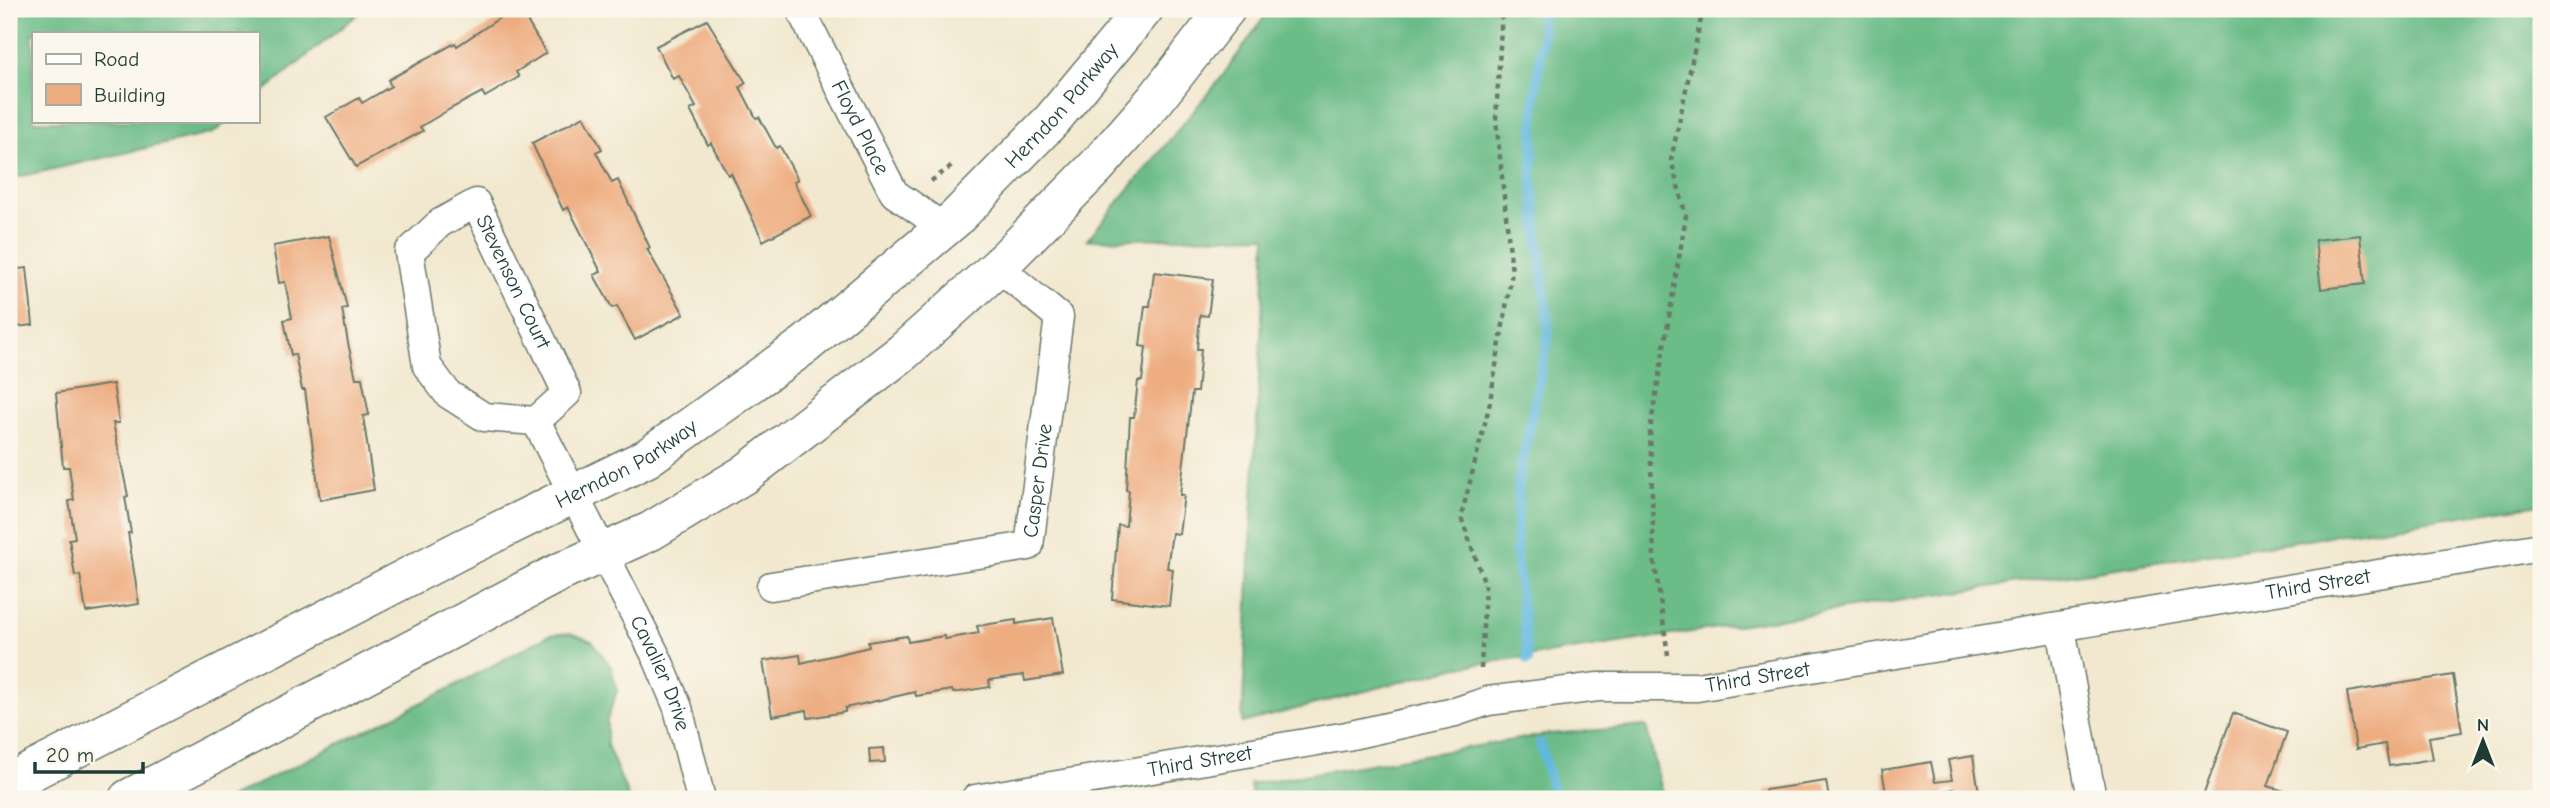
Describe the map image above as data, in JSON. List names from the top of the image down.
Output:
{
  "streets": {
    "main road": ["Herndon Parkway"],
    "street": [
      "Floyd Place",
      "Stevenson Court",
      "Casper Drive",
      "Third Street",
      "Cavalier Drive"
    ]
  },
  "crossings": [
    ["Herndon Parkway", "Floyd Place"]
  ],
  "legend": ["Road", "Building"],
  "scale_bar": "20 m",
  "north": "top"
}
